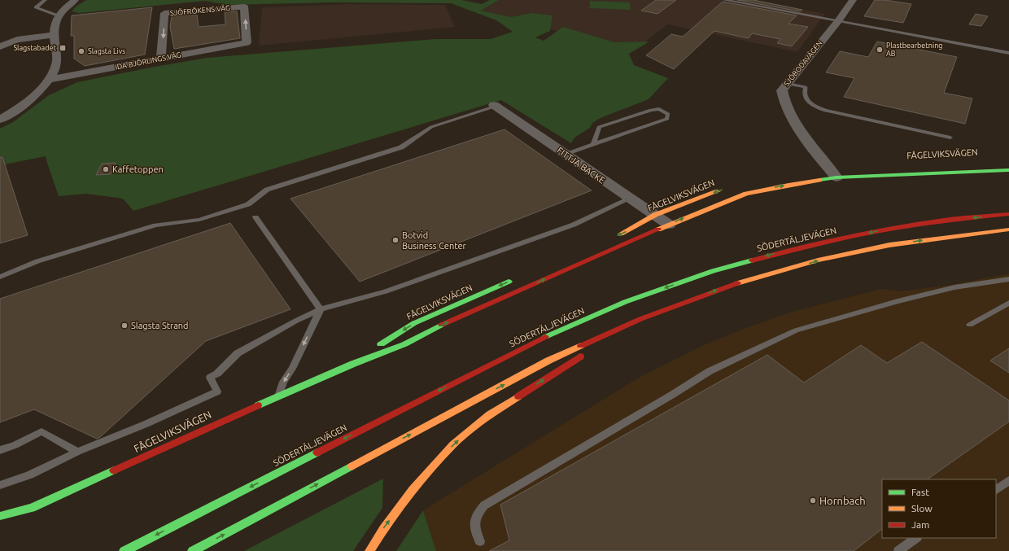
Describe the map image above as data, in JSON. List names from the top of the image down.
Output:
{
  "streets": {
    "main road": ["FÅGELVIKSVÄGEN", "SÖDERTÄLJEVÄGEN"],
    "street": [
      "SJÖFRÖKENS VÄG",
      "IDA BJÖRLINGS VÄG",
      "SJÖBODAVÄGEN",
      "FITTJA BACKE"
    ]
  },
  "crossings": [
    ["SJÖFRÖKENS VÄG", "IDA BJÖRLINGS VÄG"],
    ["SJÖBODAVÄGEN", "FÅGELVIKSVÄGEN"],
    ["FÅGELVIKSVÄGEN", "FITTJA BACKE"]
  ],
  "places": {
    "transit": ["Slagstabadet"],
    "other": [
      "Plastbearbetning AB",
      "Slagsta Livs",
      "Kaffetoppen",
      "Botvid Business Center",
      "Slagsta Strand",
      "Hornbach"
    ]
  },
  "legend": ["Fast", "Slow", "Jam"]
}
